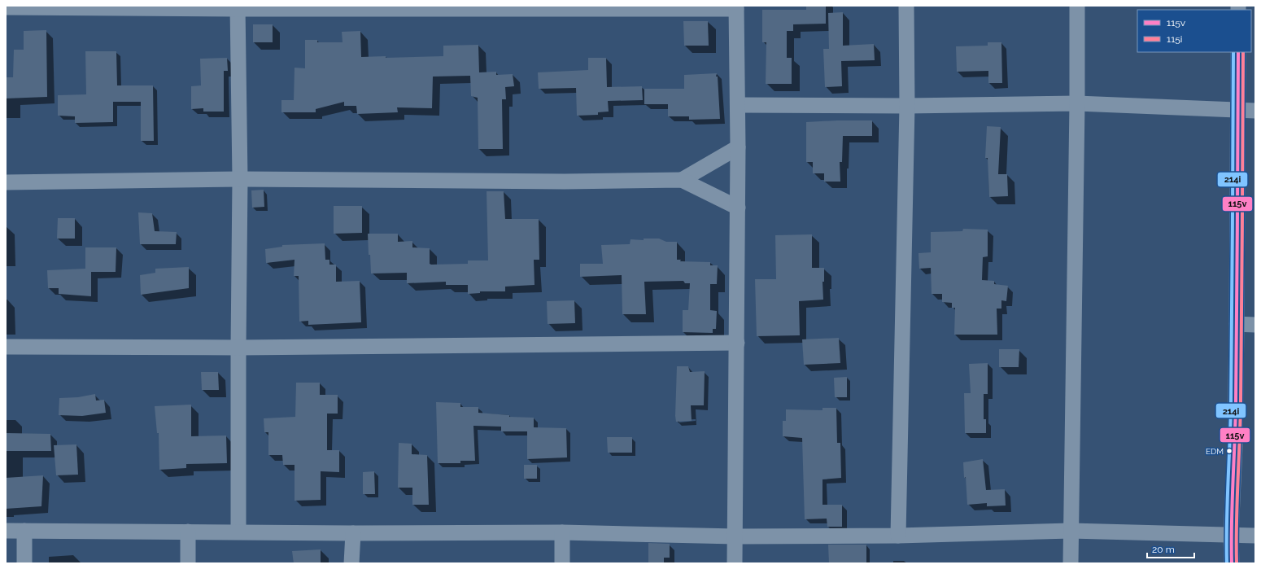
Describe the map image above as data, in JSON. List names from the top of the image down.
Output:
{
  "places": ["EDM"],
  "lines": ["transit line 115v", "transit line 115i", "transit line 214i"],
  "legend": ["115v", "115i"],
  "scale_bar": "20 m"
}
